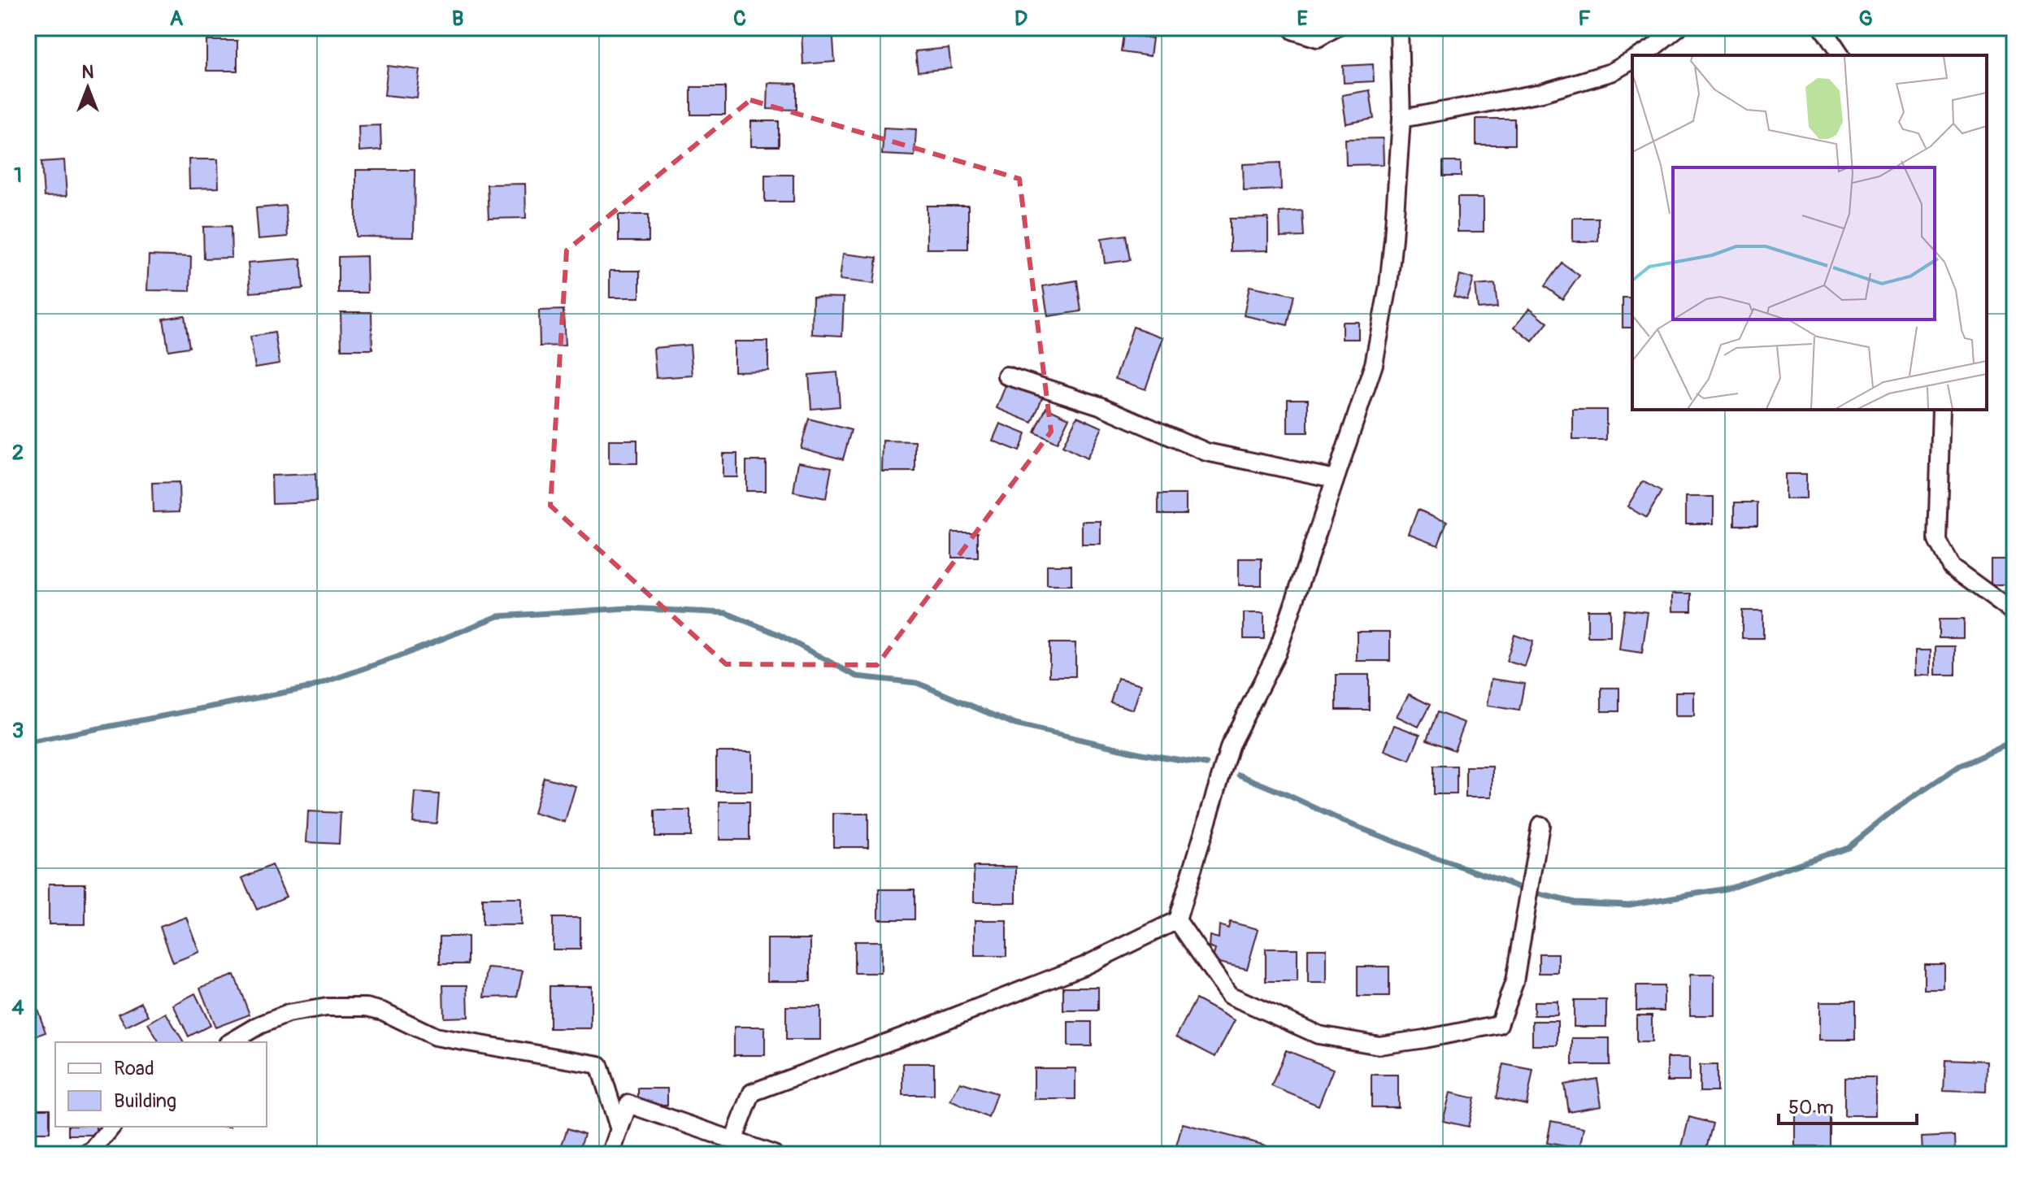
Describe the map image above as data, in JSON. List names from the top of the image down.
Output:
{
  "legend": ["Road", "Building"],
  "scale_bar": "50 m",
  "north": "top",
  "grid": {
    "columns": [
      "A",
      "B",
      "C",
      "D",
      "E",
      "F",
      "G"
    ],
    "rows": [
      "1",
      "2",
      "3",
      "4"
    ]
  }
}
